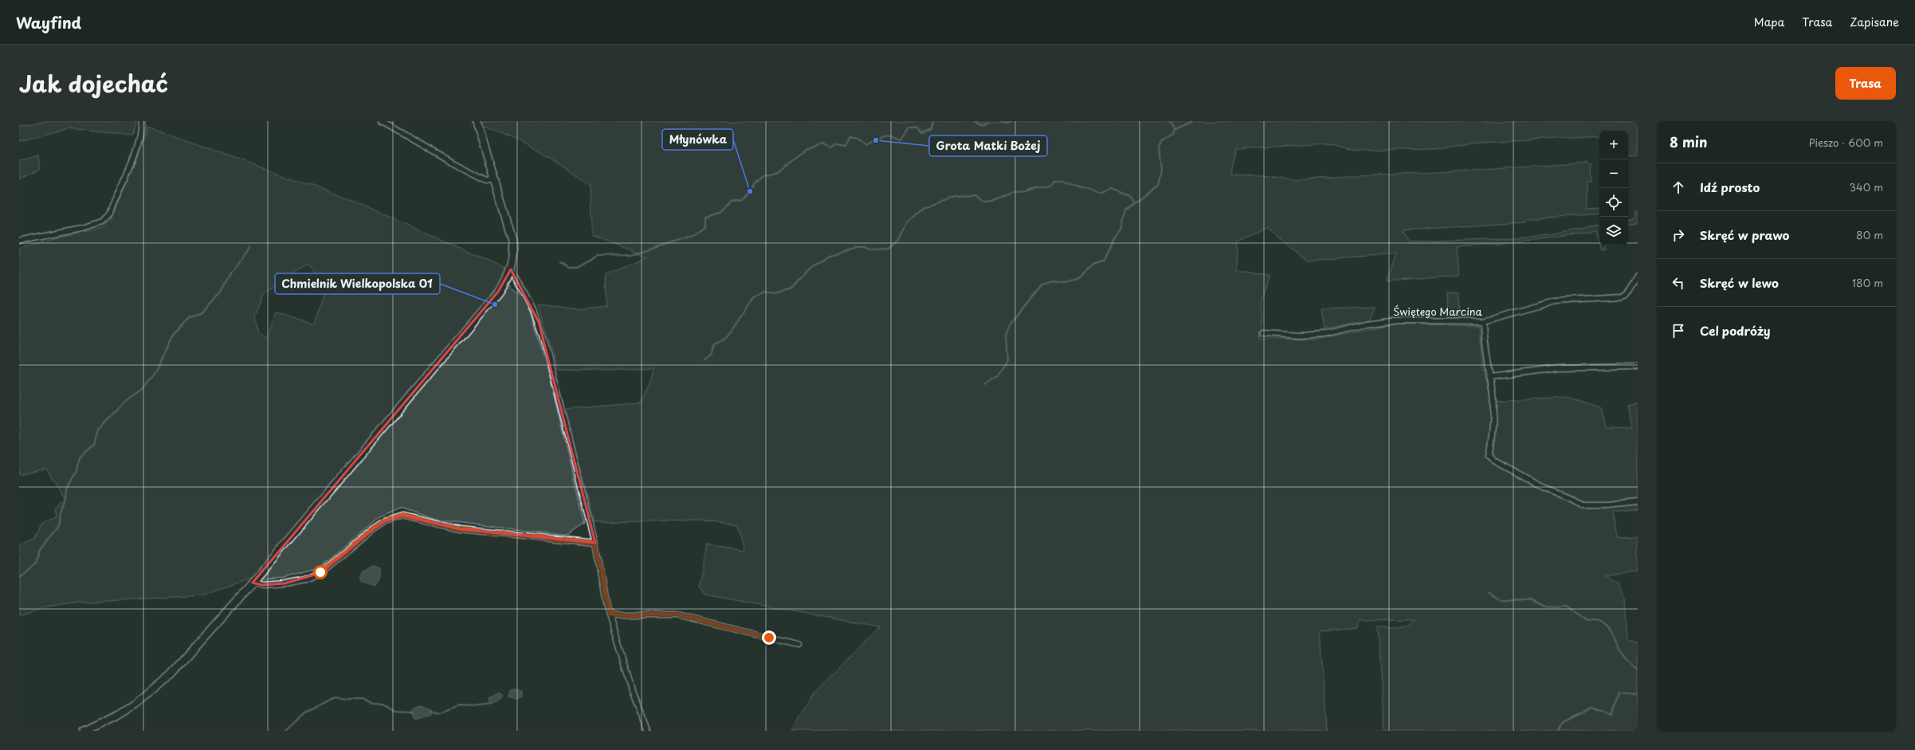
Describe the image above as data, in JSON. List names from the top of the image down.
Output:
{
  "streets": {
    "street": ["Świętego Marcina"]
  },
  "places": ["Grota Matki Bożej", "Młynówka", "Chmielnik Wielkopolska 01"],
  "page": {
    "header": "Wayfind",
    "nav": ["Mapa", "Trasa", "Zapisane"],
    "title": "Jak dojechać",
    "buttons": "Trasa",
    "heading": ["8 min", "Pieszo · 600 m"],
    "map_buttons": ["+", "−"],
    "list": [
      ["Idź prosto", "340 m"],
      ["Skręć w prawo", "80 m"],
      ["Skręć w lewo", "180 m"],
      "Cel podróży"
    ]
  }
}
